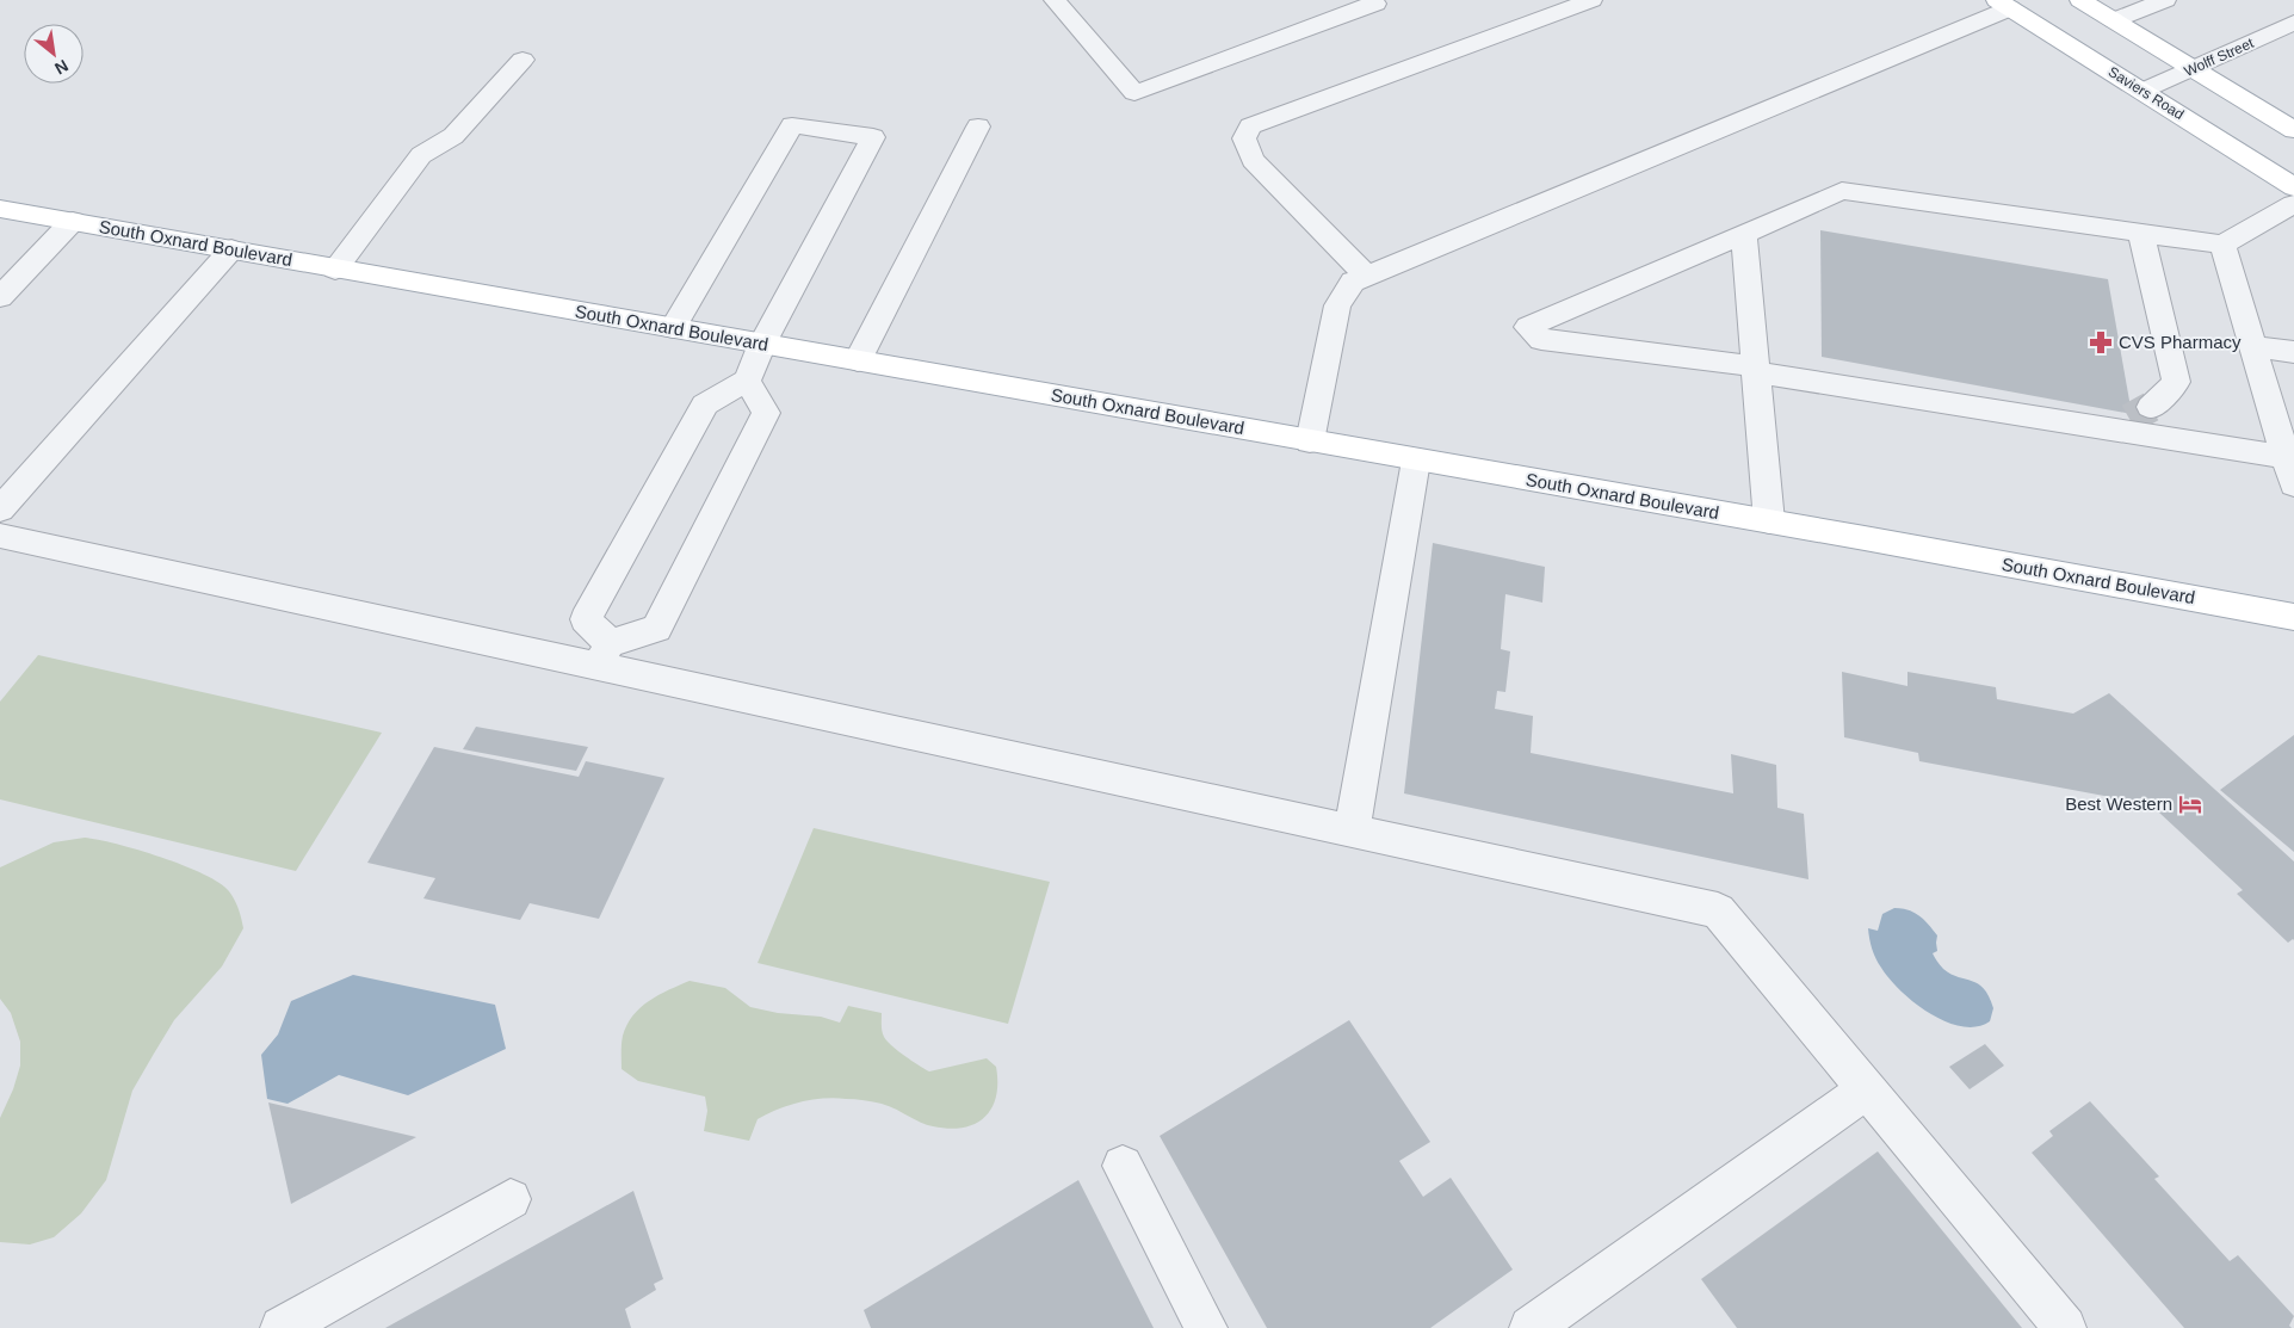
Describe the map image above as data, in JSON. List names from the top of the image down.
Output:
{
  "streets": {
    "main road": ["Saviers Road", "South Oxnard Boulevard"],
    "street": ["Wolff Street"]
  },
  "crossings": [
    ["Wolff Street", "Saviers Road"]
  ],
  "places": {
    "pharmacy": ["CVS Pharmacy"],
    "hotel": ["Best Western"]
  },
  "north": "bottom right"
}
